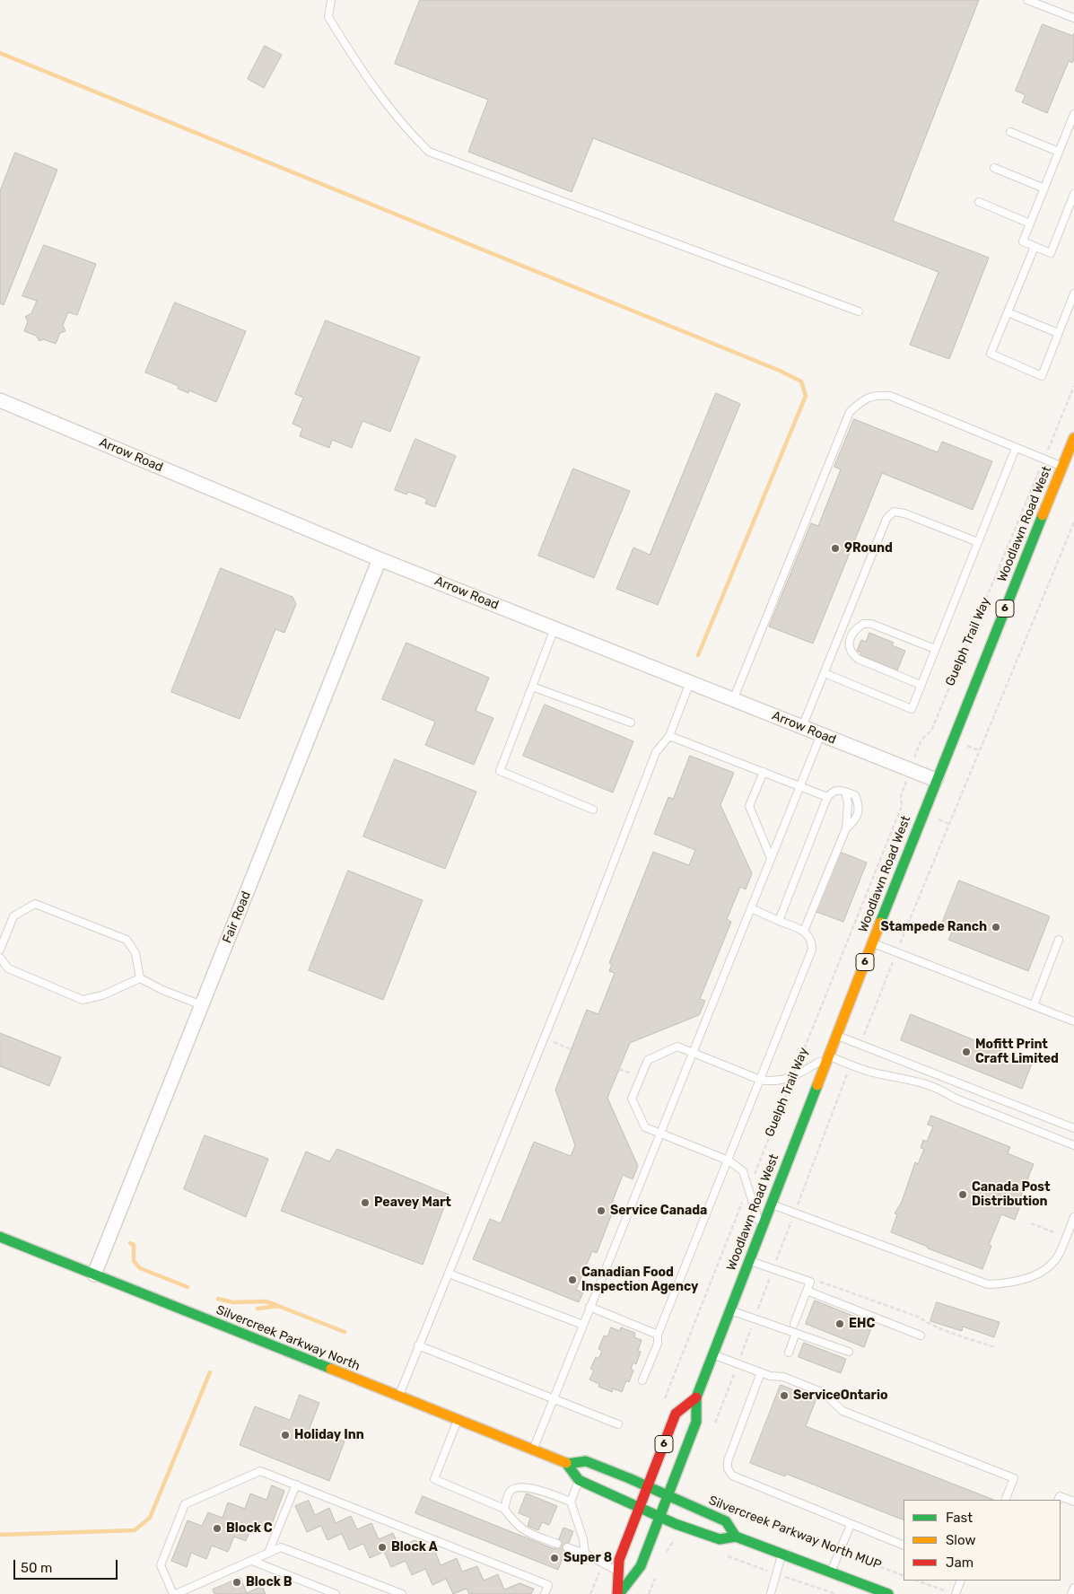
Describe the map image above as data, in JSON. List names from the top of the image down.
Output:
{
  "streets": {
    "main road": ["Woodlawn Road West", "6", "Silvercreek Parkway North"],
    "street": ["Arrow Road", "Fair Road"],
    "path": ["Guelph Trail Way", "Silvercreek Parkway North MUP"]
  },
  "crossings": [
    ["Arrow Road", "Woodlawn Road West"],
    ["Arrow Road", "Guelph Trail Way"],
    ["Arrow Road", "Fair Road"],
    ["Woodlawn Road West", "Silvercreek Parkway North"],
    ["Fair Road", "Silvercreek Parkway North"]
  ],
  "places": [
    "9Round",
    "Stampede Ranch",
    "Mofitt Print Craft Limited",
    "Canada Post Distribution",
    "Peavey Mart",
    "Service Canada",
    "Canadian Food Inspection Agency",
    "EHC",
    "ServiceOntario",
    "Holiday Inn",
    "Block C",
    "Block A",
    "Super 8",
    "Block B"
  ],
  "legend": ["Fast", "Slow", "Jam"],
  "scale_bar": "50 m"
}
